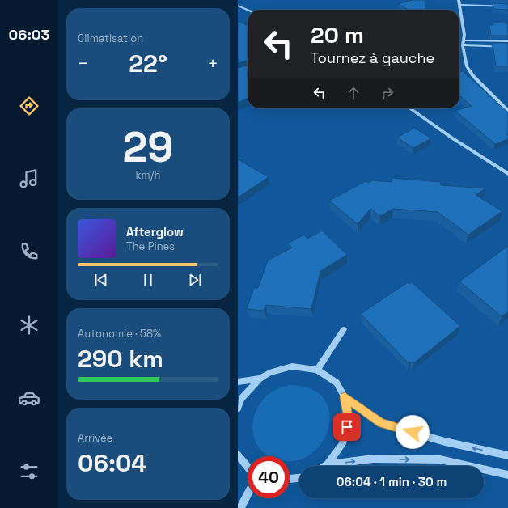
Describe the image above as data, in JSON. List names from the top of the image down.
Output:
{
  "page": {
    "tabs": "06:03",
    "tile": [
      "Climatisation",
      ["29", "km/h"],
      ["Autonomie · 58%", "290 km"],
      ["Arrivée", "06:04"]
    ],
    "turn": ["20 m", "Tournez à gauche"],
    "heat": ["−", "22°", "+"],
    "song": ["Afterglow", "The Pines"],
    "limit": "40",
    "trip": "06:04 · 1 min · 30 m"
  }
}
